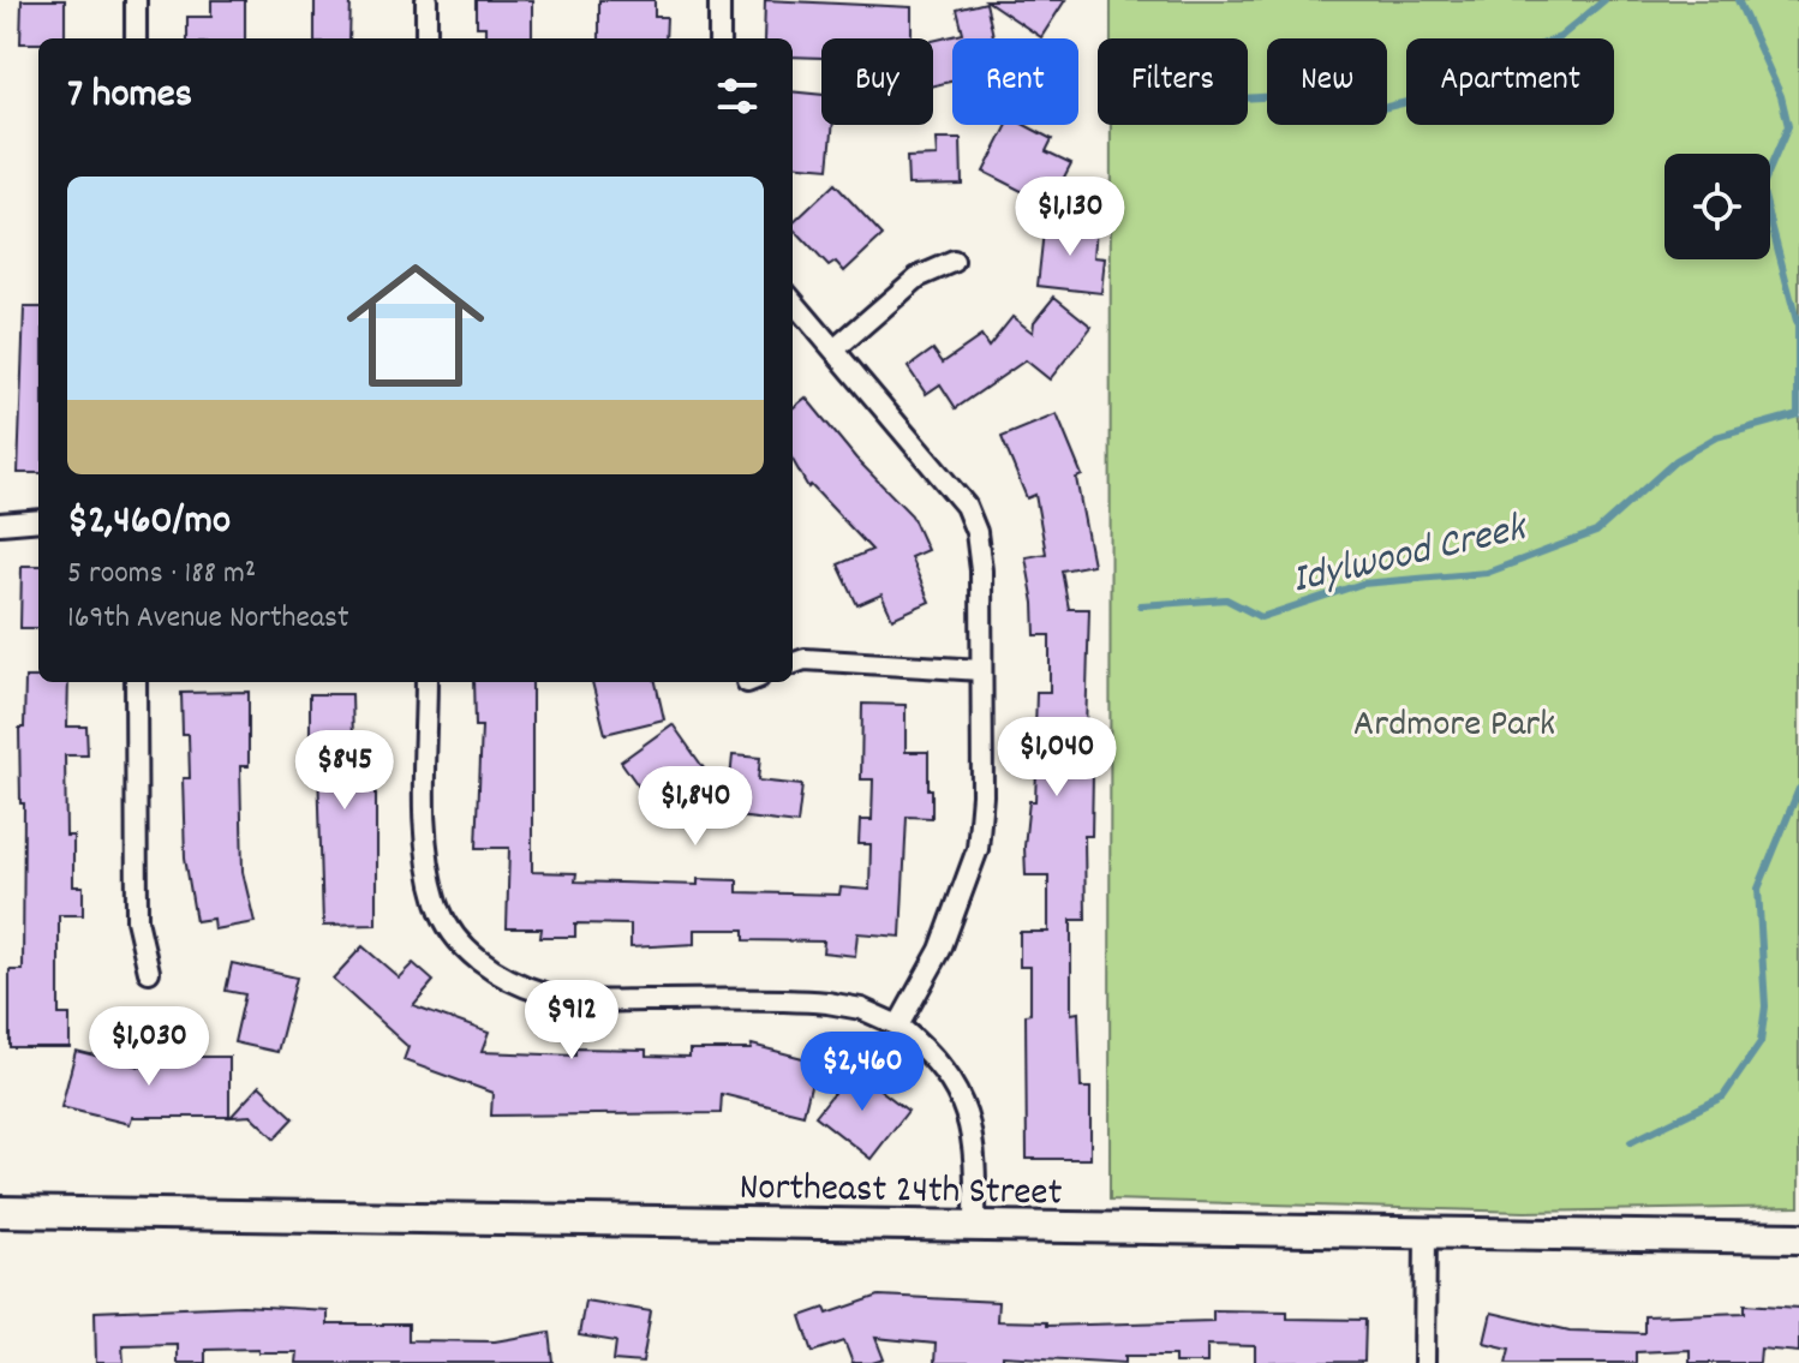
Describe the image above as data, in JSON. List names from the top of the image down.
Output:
{
  "streets": {
    "main road": ["Northeast 24th Street"]
  },
  "water": ["Idylwood Creek"],
  "parks": ["Ardmore Park"],
  "page": {
    "chip": [
      "Buy",
      "Rent",
      "Filters",
      "New",
      "Apartment"
    ],
    "heading": "7 homes",
    "list": [
      {
        "name": "$2,460/mo",
        "note": "5 rooms · 188 m² · 169th Avenue Northeast"
      }
    ],
    "price": [
      "$1,130",
      "$1,040",
      "$845",
      "$1,840",
      "$912",
      "$1,030",
      "$2,460"
    ]
  }
}
